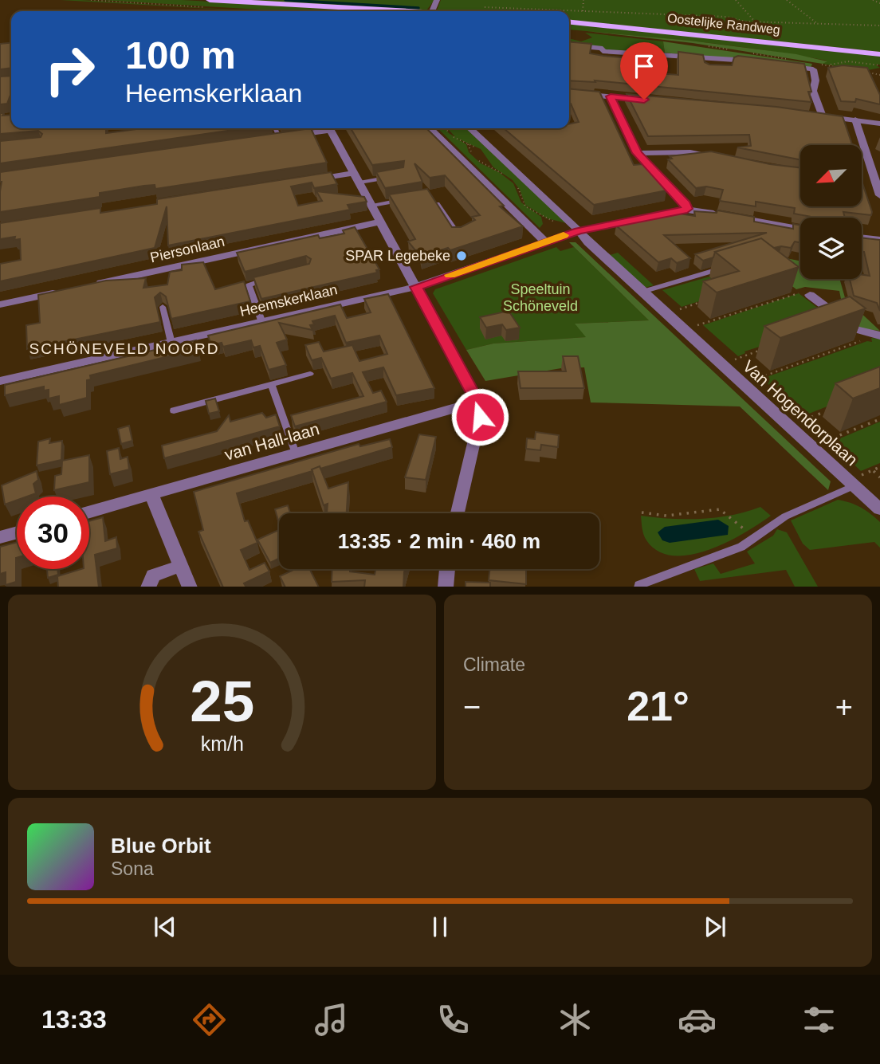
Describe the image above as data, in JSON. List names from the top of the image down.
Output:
{
  "streets": {
    "main road": ["Oostelijke Randweg"],
    "street": [
      "Piersonlaan",
      "Heemskerklaan",
      "Van Hogendorplaan",
      "van Hall-laan"
    ]
  },
  "crossings": [
    ["Heemskerklaan", "Van Hogendorplaan"]
  ],
  "districts": ["SCHÖNEVELD NOORD"],
  "parks": ["Speeltuin Schöneveld"],
  "places": ["SPAR Legebeke"],
  "north": "bottom left",
  "page": {
    "turn": ["100 m", "Heemskerklaan"],
    "limit": "30",
    "trip": "13:35 · 2 min · 460 m",
    "tile": "Climate",
    "heat": ["−", "21°", "+"],
    "song": ["Blue Orbit", "Sona"],
    "tabs": "13:33",
    "gauge": ["25", "km/h"]
  }
}
